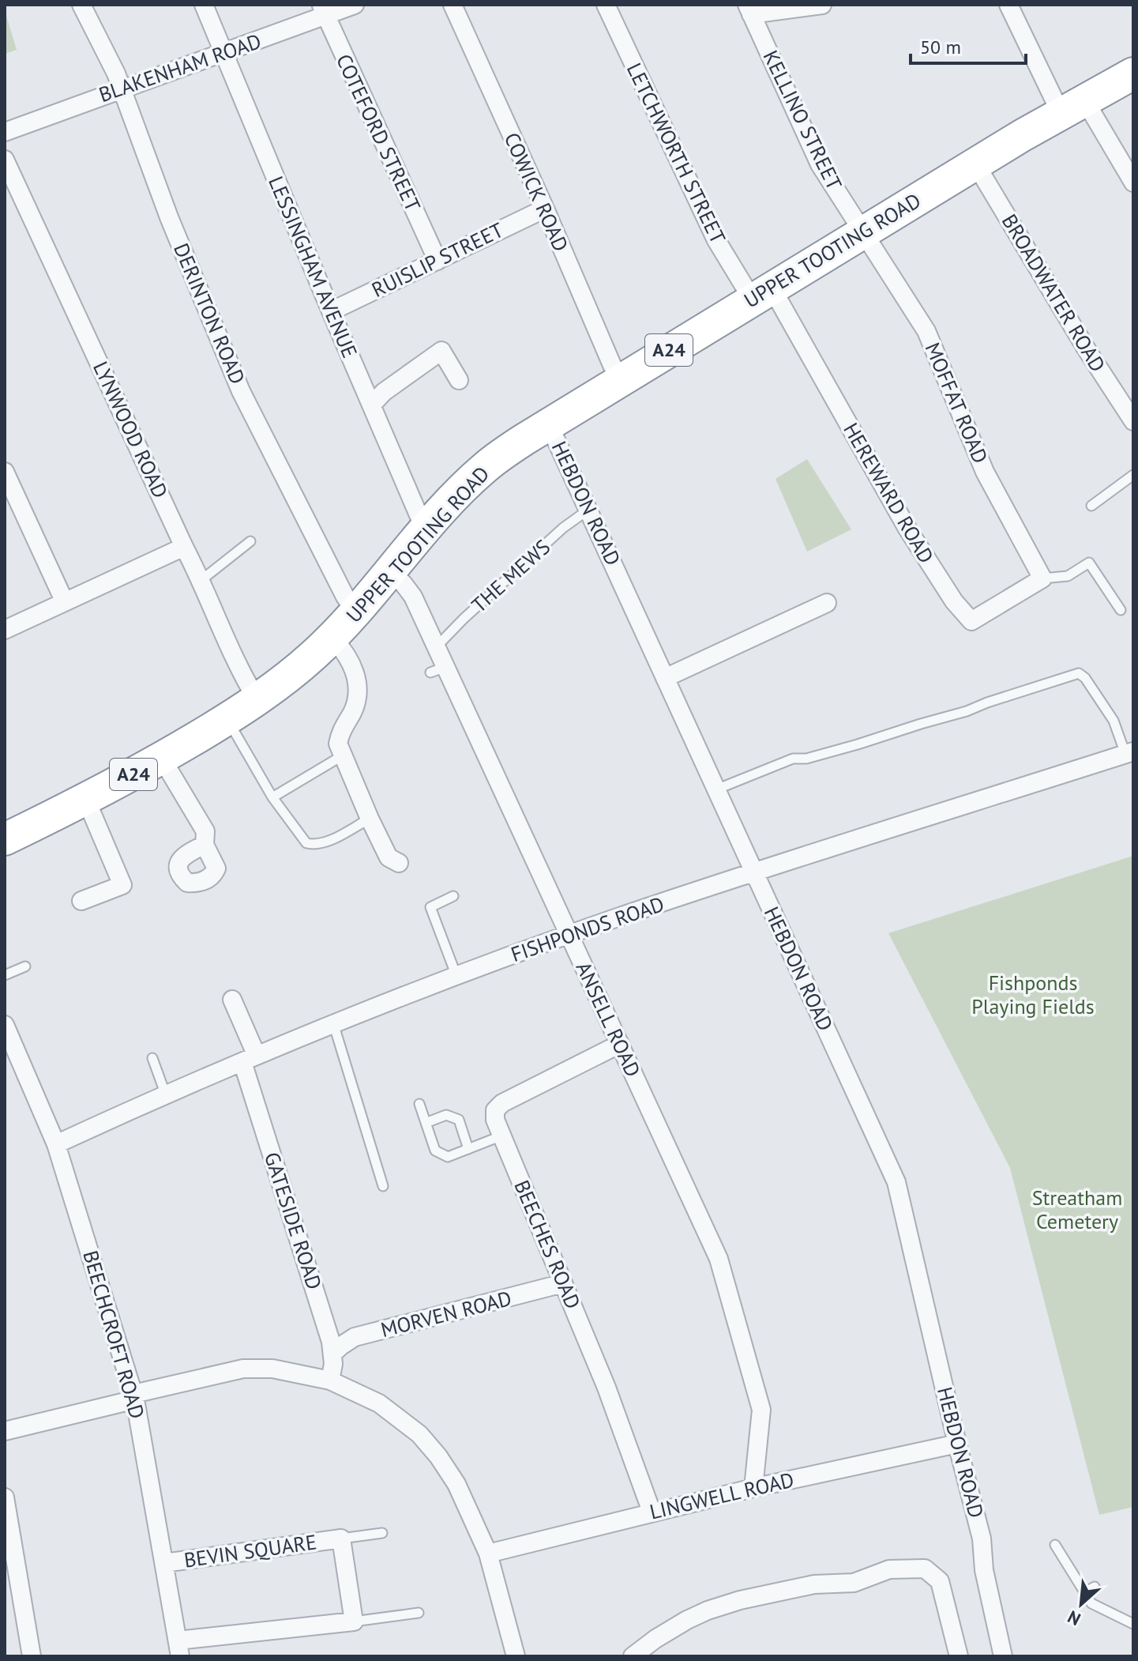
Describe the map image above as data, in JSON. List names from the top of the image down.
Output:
{
  "streets": {
    "highway": ["UPPER TOOTING ROAD", "A24"],
    "street": [
      "BLAKENHAM ROAD",
      "KELLINO STREET",
      "COTEFORD STREET",
      "LETCHWORTH STREET",
      "COWICK ROAD",
      "RUISLIP STREET",
      "LESSINGHAM AVENUE",
      "BROADWATER ROAD",
      "DERINTON ROAD",
      "MOFFAT ROAD",
      "LYNWOOD ROAD",
      "HEREWARD ROAD",
      "HEBDON ROAD",
      "FISHPONDS ROAD",
      "ANSELL ROAD",
      "GATESIDE ROAD",
      "BEECHES ROAD",
      "MORVEN ROAD",
      "BEECHCROFT ROAD",
      "LINGWELL ROAD",
      "BEVIN SQUARE"
    ],
    "lane": ["THE MEWS"]
  },
  "crossings": [
    ["BLAKENHAM ROAD", "COTEFORD STREET"],
    ["BLAKENHAM ROAD", "LESSINGHAM AVENUE"],
    ["BLAKENHAM ROAD", "DERINTON ROAD"],
    ["KELLINO STREET", "UPPER TOOTING ROAD"],
    ["KELLINO STREET", "MOFFAT ROAD"],
    ["COTEFORD STREET", "RUISLIP STREET"],
    ["LETCHWORTH STREET", "UPPER TOOTING ROAD"],
    ["LETCHWORTH STREET", "HEREWARD ROAD"],
    ["COWICK ROAD", "UPPER TOOTING ROAD"],
    ["COWICK ROAD", "RUISLIP STREET"],
    ["UPPER TOOTING ROAD", "LESSINGHAM AVENUE"],
    ["UPPER TOOTING ROAD", "BROADWATER ROAD"],
    ["UPPER TOOTING ROAD", "DERINTON ROAD"],
    ["UPPER TOOTING ROAD", "A24"],
    ["UPPER TOOTING ROAD", "MOFFAT ROAD"],
    ["UPPER TOOTING ROAD", "LYNWOOD ROAD"],
    ["UPPER TOOTING ROAD", "HEREWARD ROAD"],
    ["UPPER TOOTING ROAD", "HEBDON ROAD"],
    ["UPPER TOOTING ROAD", "ANSELL ROAD"],
    ["RUISLIP STREET", "LESSINGHAM AVENUE"],
    ["MOFFAT ROAD", "HEREWARD ROAD"],
    ["HEBDON ROAD", "THE MEWS"],
    ["HEBDON ROAD", "FISHPONDS ROAD"],
    ["HEBDON ROAD", "LINGWELL ROAD"],
    ["THE MEWS", "ANSELL ROAD"],
    ["FISHPONDS ROAD", "ANSELL ROAD"],
    ["FISHPONDS ROAD", "GATESIDE ROAD"],
    ["FISHPONDS ROAD", "BEECHCROFT ROAD"],
    ["ANSELL ROAD", "BEECHES ROAD"],
    ["ANSELL ROAD", "LINGWELL ROAD"],
    ["GATESIDE ROAD", "MORVEN ROAD"],
    ["BEECHES ROAD", "MORVEN ROAD"],
    ["BEECHES ROAD", "LINGWELL ROAD"],
    ["BEECHCROFT ROAD", "BEVIN SQUARE"]
  ],
  "parks": ["Fishponds Playing Fields", "Streatham Cemetery"],
  "scale_bar": "50 m",
  "north": "bottom left"
}
